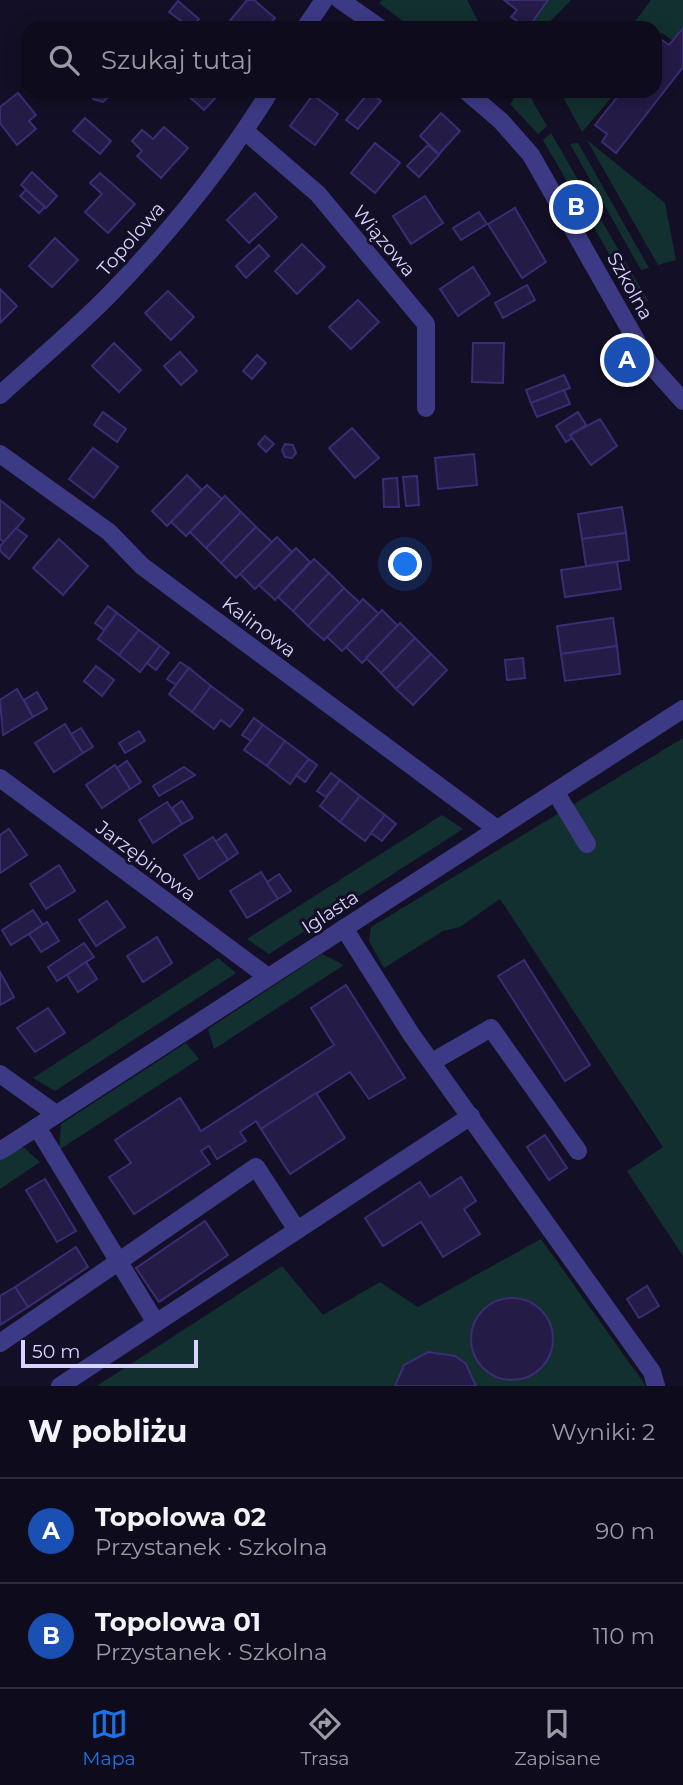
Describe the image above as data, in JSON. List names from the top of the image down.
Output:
{
  "streets": {
    "street": [
      "Topolowa",
      "Wiązowa",
      "Szkolna",
      "Kalinowa",
      "Jarzębinowa",
      "Iglasta"
    ]
  },
  "crossings": [
    ["Topolowa", "Wiązowa"],
    ["Kalinowa", "Iglasta"],
    ["Jarzębinowa", "Iglasta"]
  ],
  "scale_bar": "50 m",
  "page": {
    "search": "Szukaj tutaj",
    "pins": ["B", "A"],
    "scale": "50 m",
    "heading": ["W pobliżu", "Wyniki: 2"],
    "list": [
      {
        "mark": "A",
        "name": "Topolowa 02",
        "note": "Przystanek · Szkolna",
        "value": "90 m"
      },
      {
        "mark": "B",
        "name": "Topolowa 01",
        "note": "Przystanek · Szkolna",
        "value": "110 m"
      }
    ],
    "nav": ["Mapa", "Trasa", "Zapisane"]
  }
}
